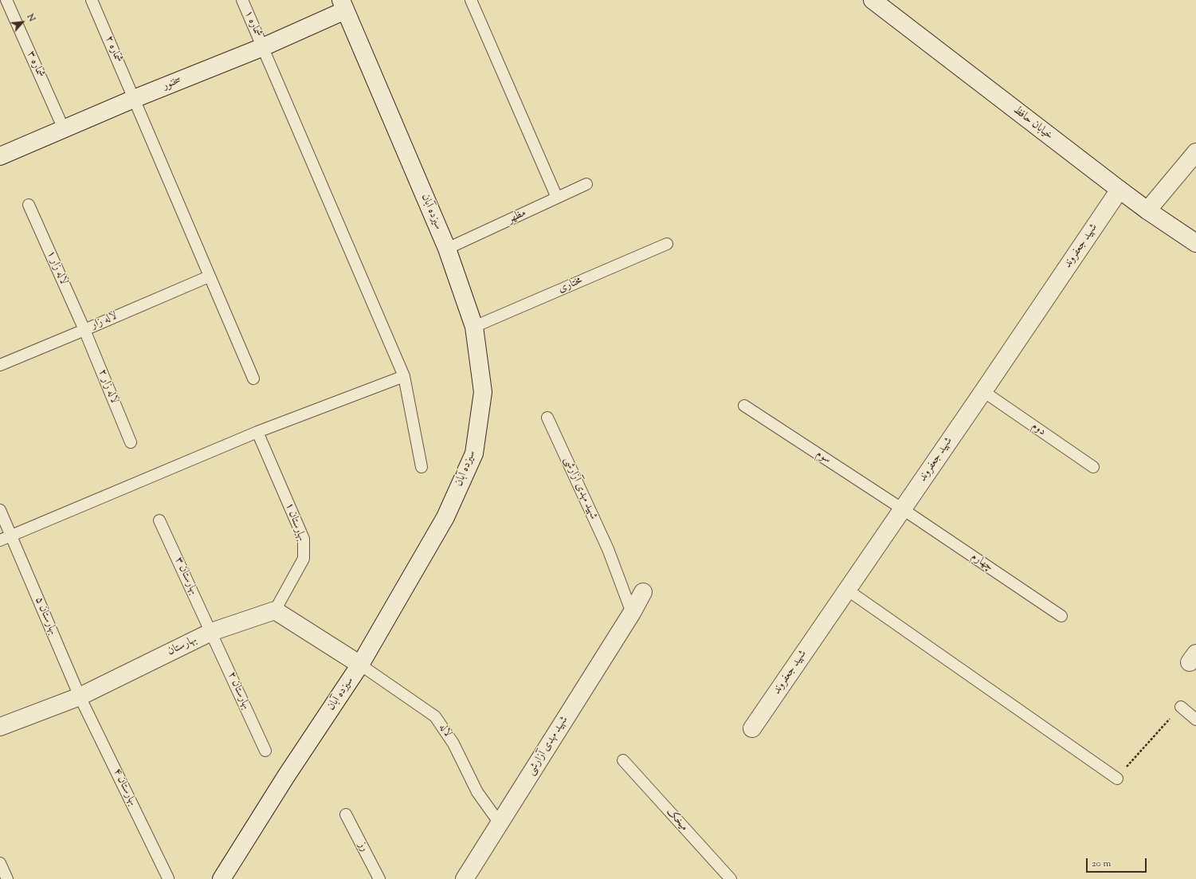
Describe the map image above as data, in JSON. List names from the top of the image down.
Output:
{
  "streets": {
    "street": [
      "سخنور",
      "خیابان حافظ",
      "سیزده آبان",
      "شهید جعفروند",
      "شهید مهدی آزارشی",
      "بهارستان"
    ],
    "lane": [
      "شماره ۱",
      "شماره ۲",
      "شماره ۳",
      "مظهر",
      "لاله زار ۱",
      "مختاری",
      "لاله زار",
      "لاله زار ۲",
      "دوم",
      "سوم",
      "بهارستان ۱",
      "چهارم",
      "بهارستان ۳",
      "بهارستان ۵",
      "بهارستان ۲",
      "لاله",
      "بهارستان ۴",
      "میخک",
      "رز"
    ]
  },
  "crossings": [
    ["شماره ۱", "سخنور"],
    ["شماره ۲", "سخنور"],
    ["شماره ۲", "لاله زار"],
    ["شماره ۳", "سخنور"],
    ["سخنور", "سیزده آبان"],
    ["خیابان حافظ", "شهید جعفروند"],
    ["سیزده آبان", "مظهر"],
    ["سیزده آبان", "مختاری"],
    ["سیزده آبان", "لاله"],
    ["شهید جعفروند", "دوم"],
    ["شهید جعفروند", "سوم"],
    ["شهید جعفروند", "چهارم"],
    ["لاله زار ۱", "لاله زار"],
    ["لاله زار ۱", "لاله زار ۲"],
    ["لاله زار", "لاله زار ۲"],
    ["سوم", "چهارم"],
    ["شهید مهدی آزارشی", "لاله"],
    ["بهارستان ۱", "بهارستان"],
    ["بهارستان ۳", "بهارستان"],
    ["بهارستان ۳", "بهارستان ۲"],
    ["بهارستان ۵", "بهارستان"],
    ["بهارستان ۵", "بهارستان ۴"],
    ["بهارستان", "بهارستان ۲"],
    ["بهارستان", "بهارستان ۴"]
  ],
  "scale_bar": "20 m",
  "north": "top right"
}
